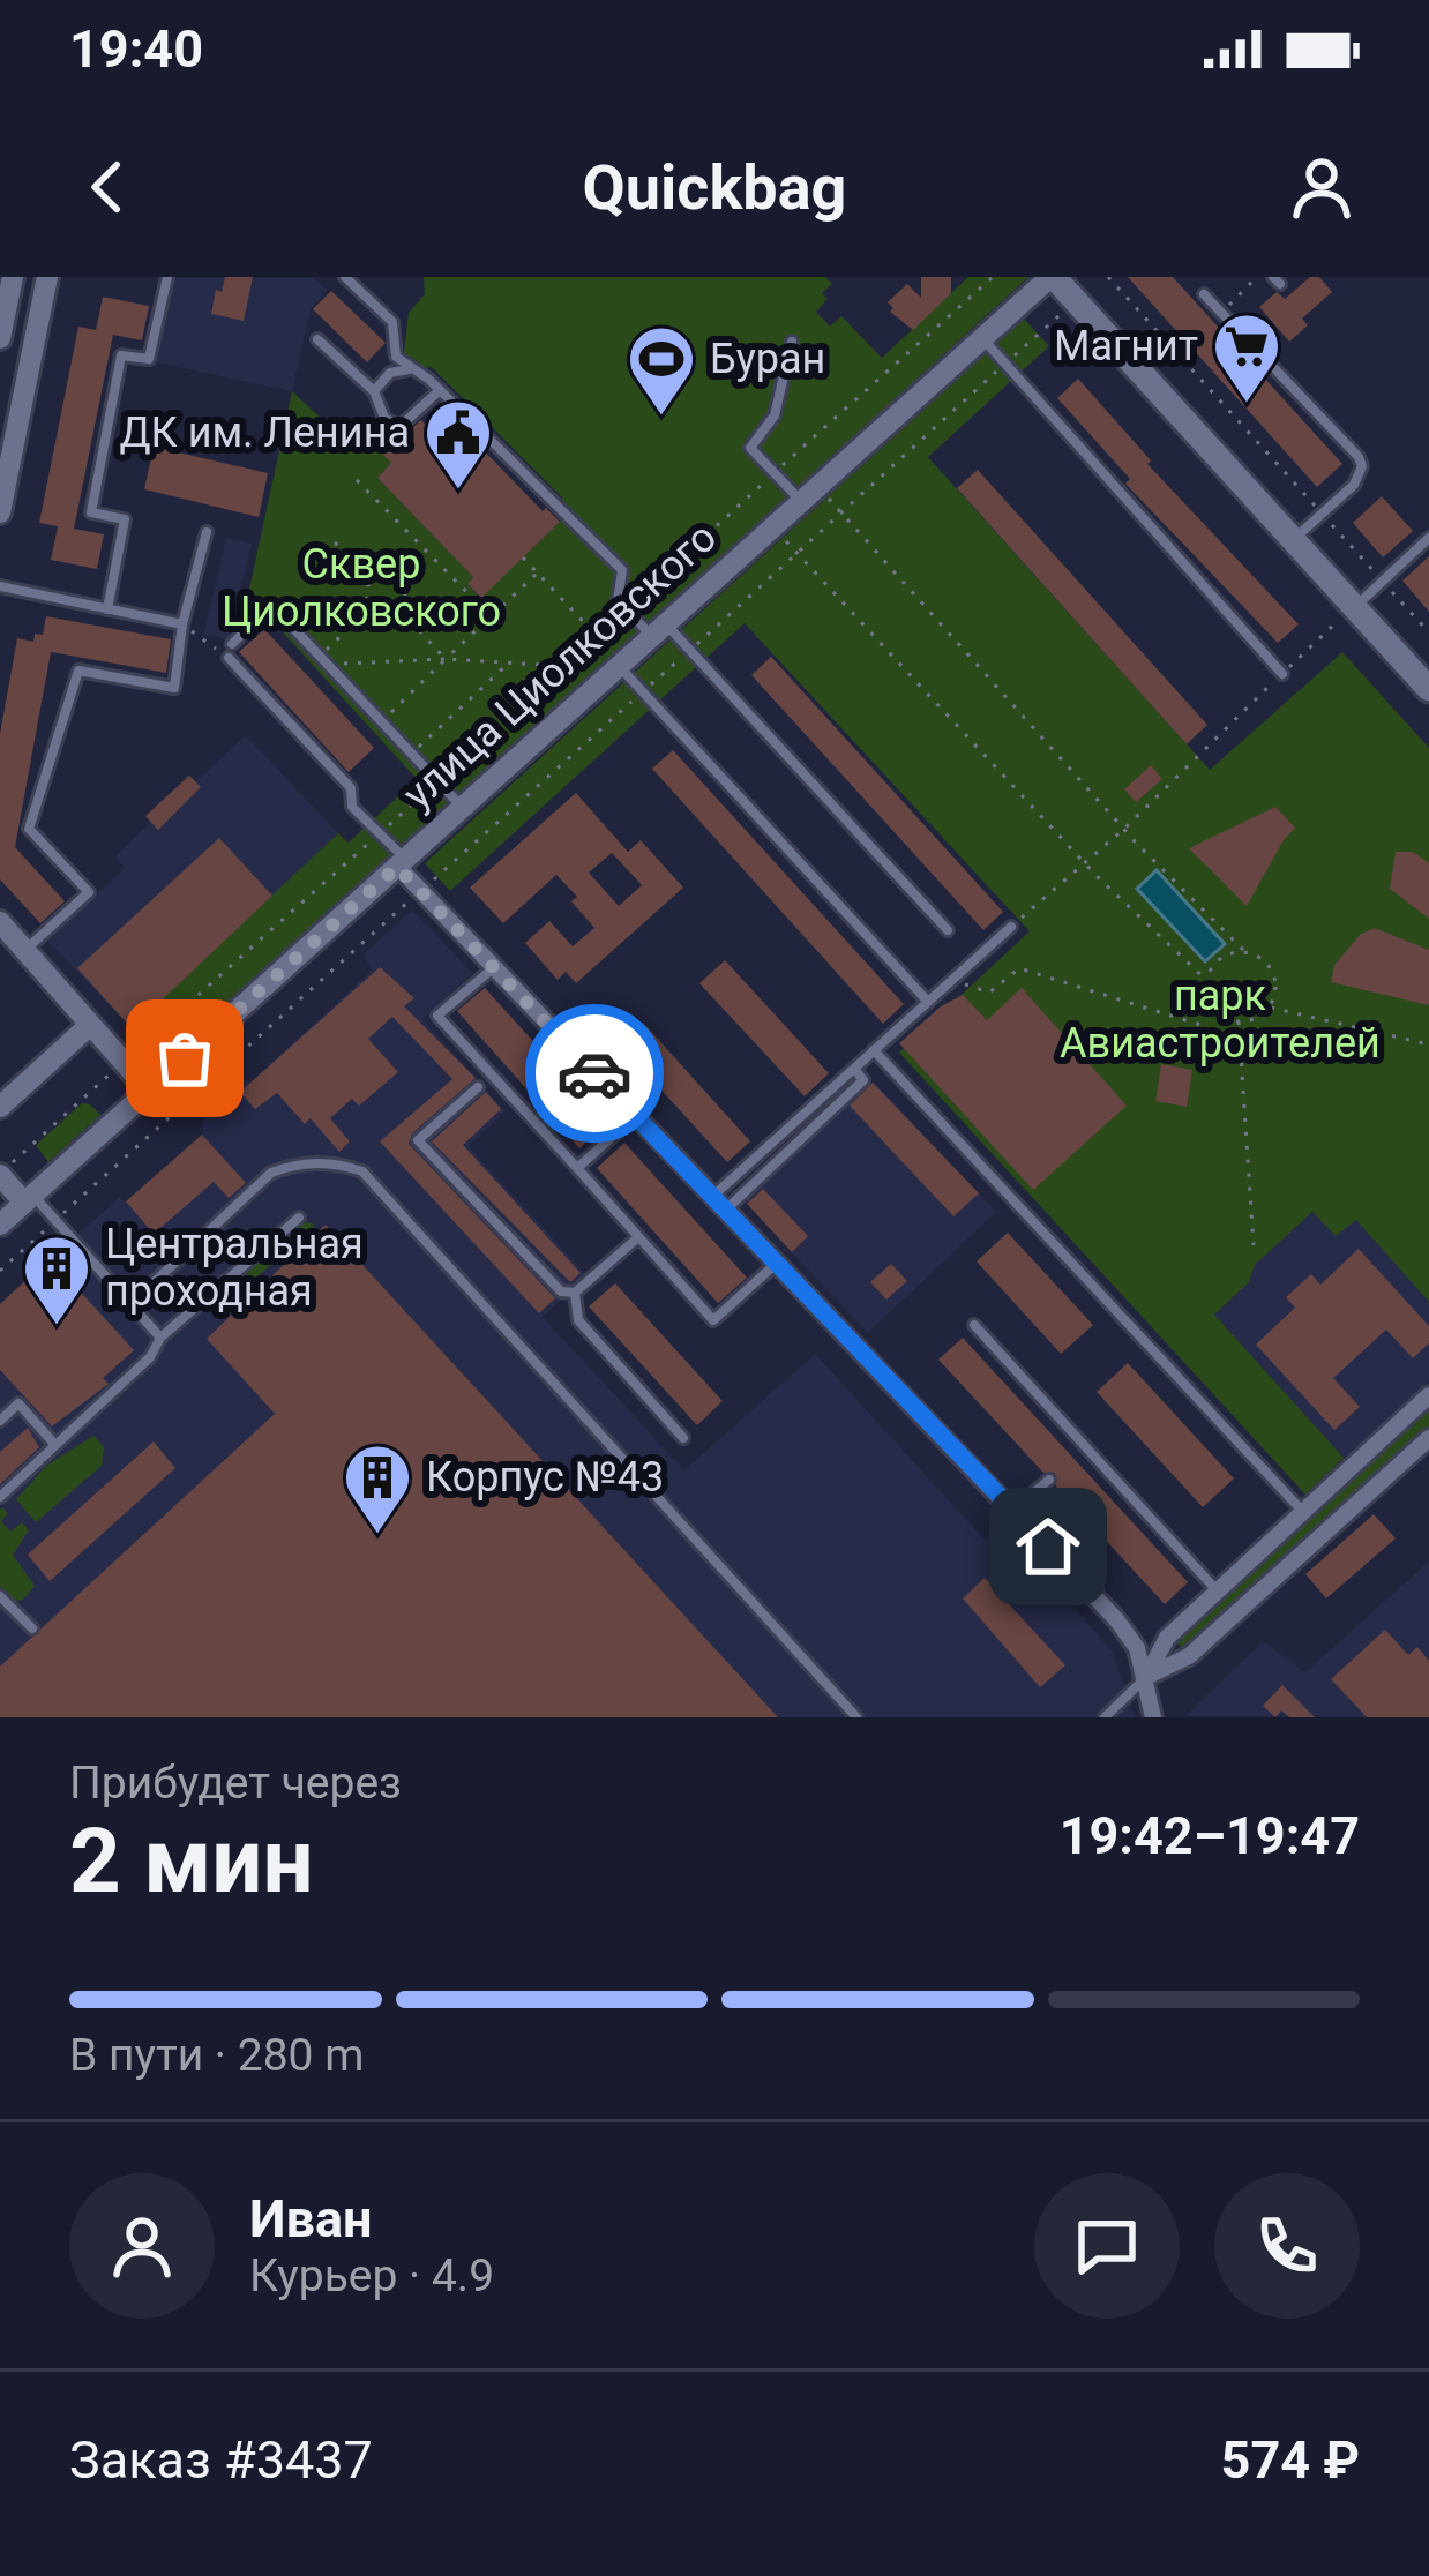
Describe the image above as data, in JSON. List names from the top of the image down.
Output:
{
  "streets": {
    "street": ["улица Циолковского"]
  },
  "parks": ["Сквер Циолковского", "парк Авиастроителей"],
  "places": {
    "supermarket": ["Магнит"],
    "sports": ["Буран"],
    "public building": ["ДК им. Ленина"],
    "building": ["Центральная проходная", "Корпус №43"]
  },
  "page": {
    "status": "19:40",
    "header": "Quickbag",
    "heading": ["2 мин", "Прибудет через", "19:42–19:47"],
    "panel": [
      "Иван",
      "Курьер · 4.9",
      "Заказ #3437",
      "574 ₽"
    ],
    "bar": "В пути · 280 m"
  }
}
